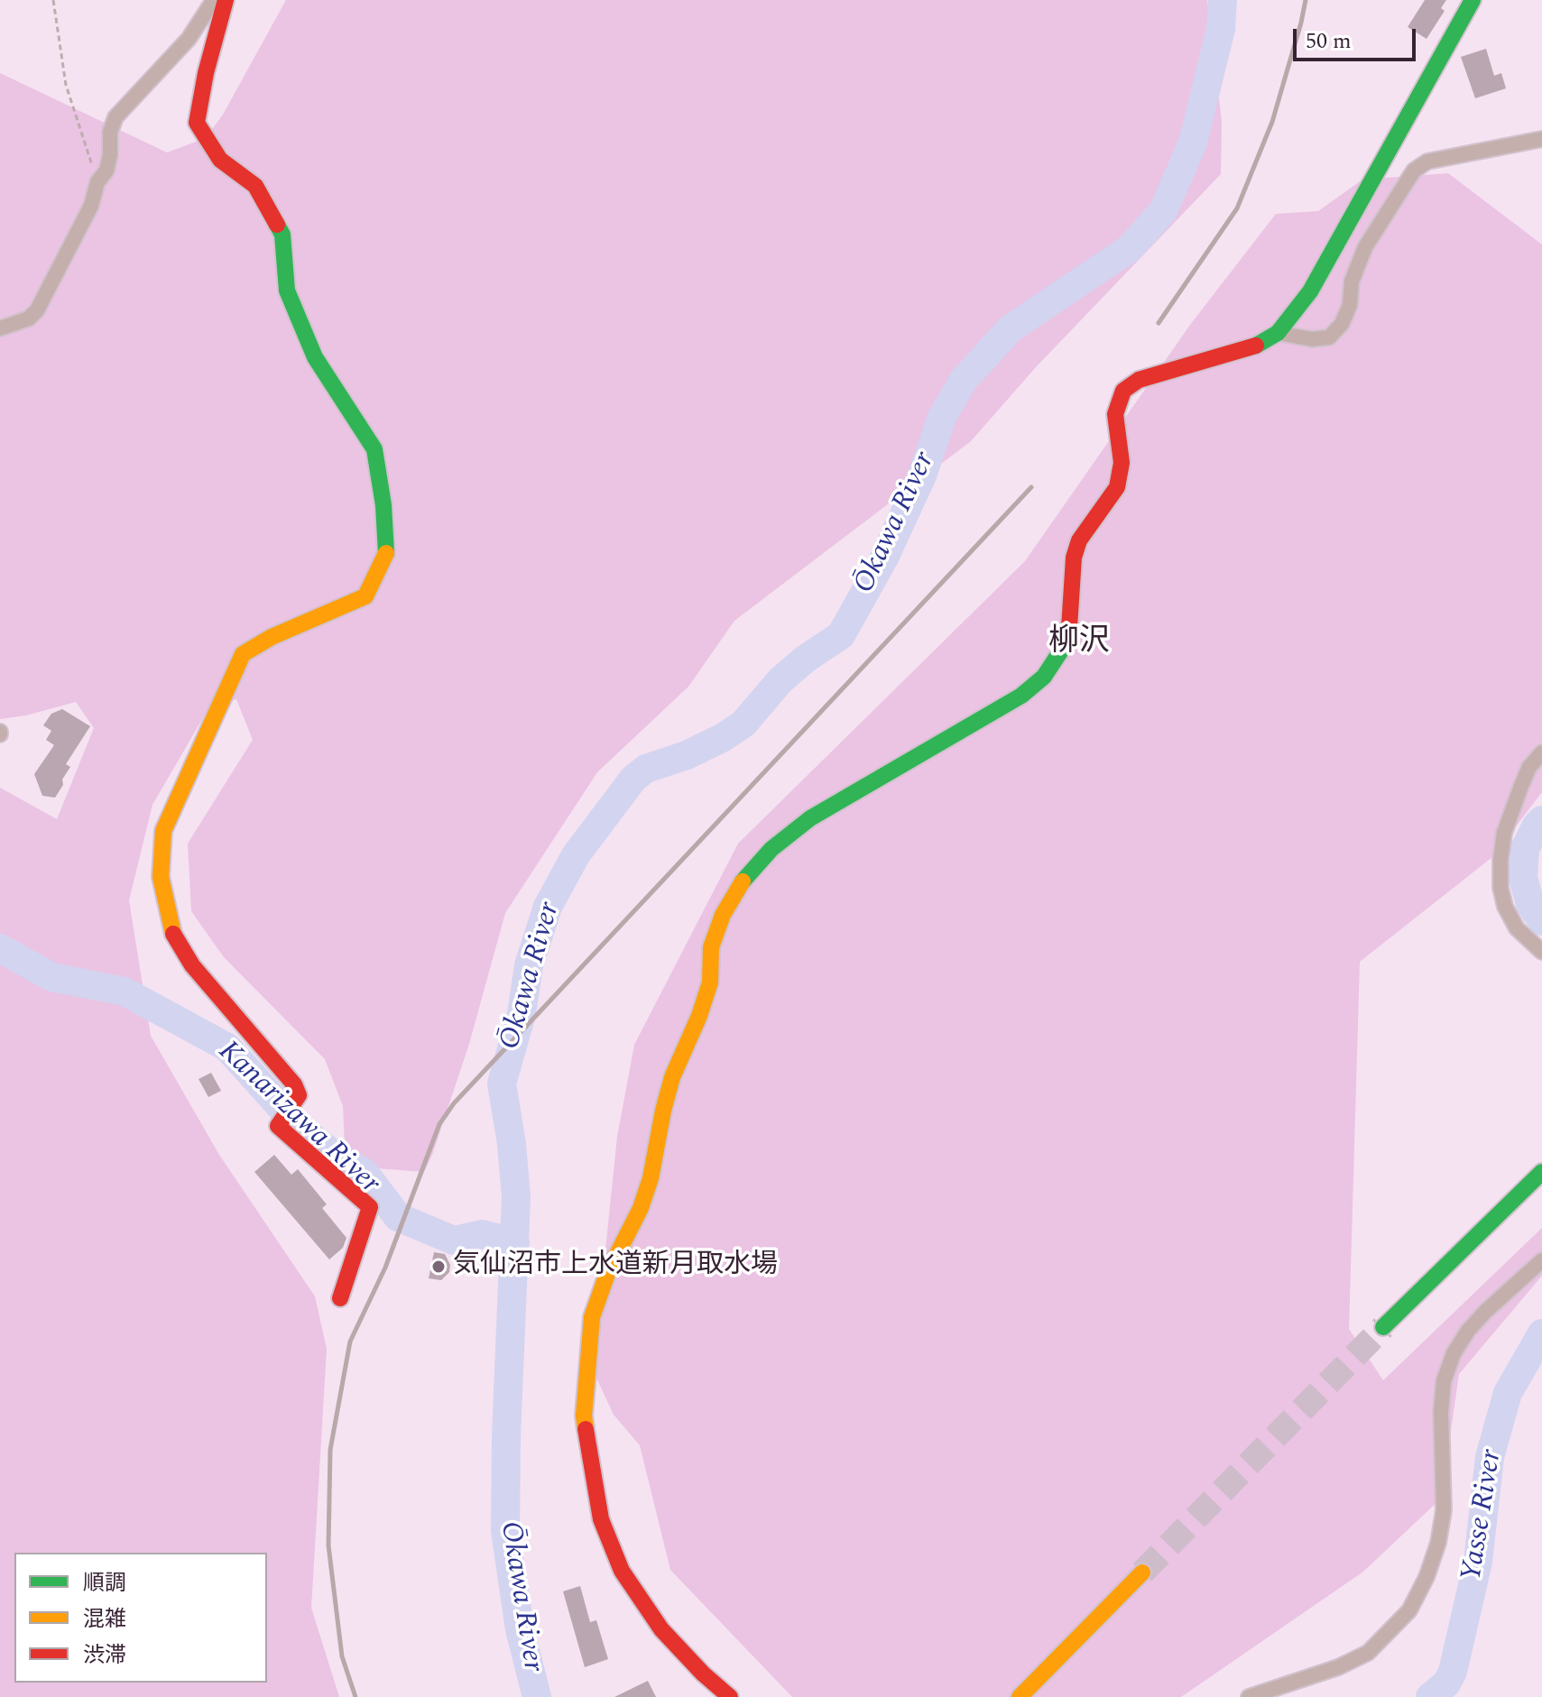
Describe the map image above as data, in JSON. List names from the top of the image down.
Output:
{
  "districts": ["柳沢"],
  "water": ["Ōkawa River", "Kanarizawa River", "Yasse River"],
  "places": ["気仙沼市上水道新月取水場"],
  "legend": ["順調", "混雑", "渋滞"],
  "scale_bar": "50 m"
}
